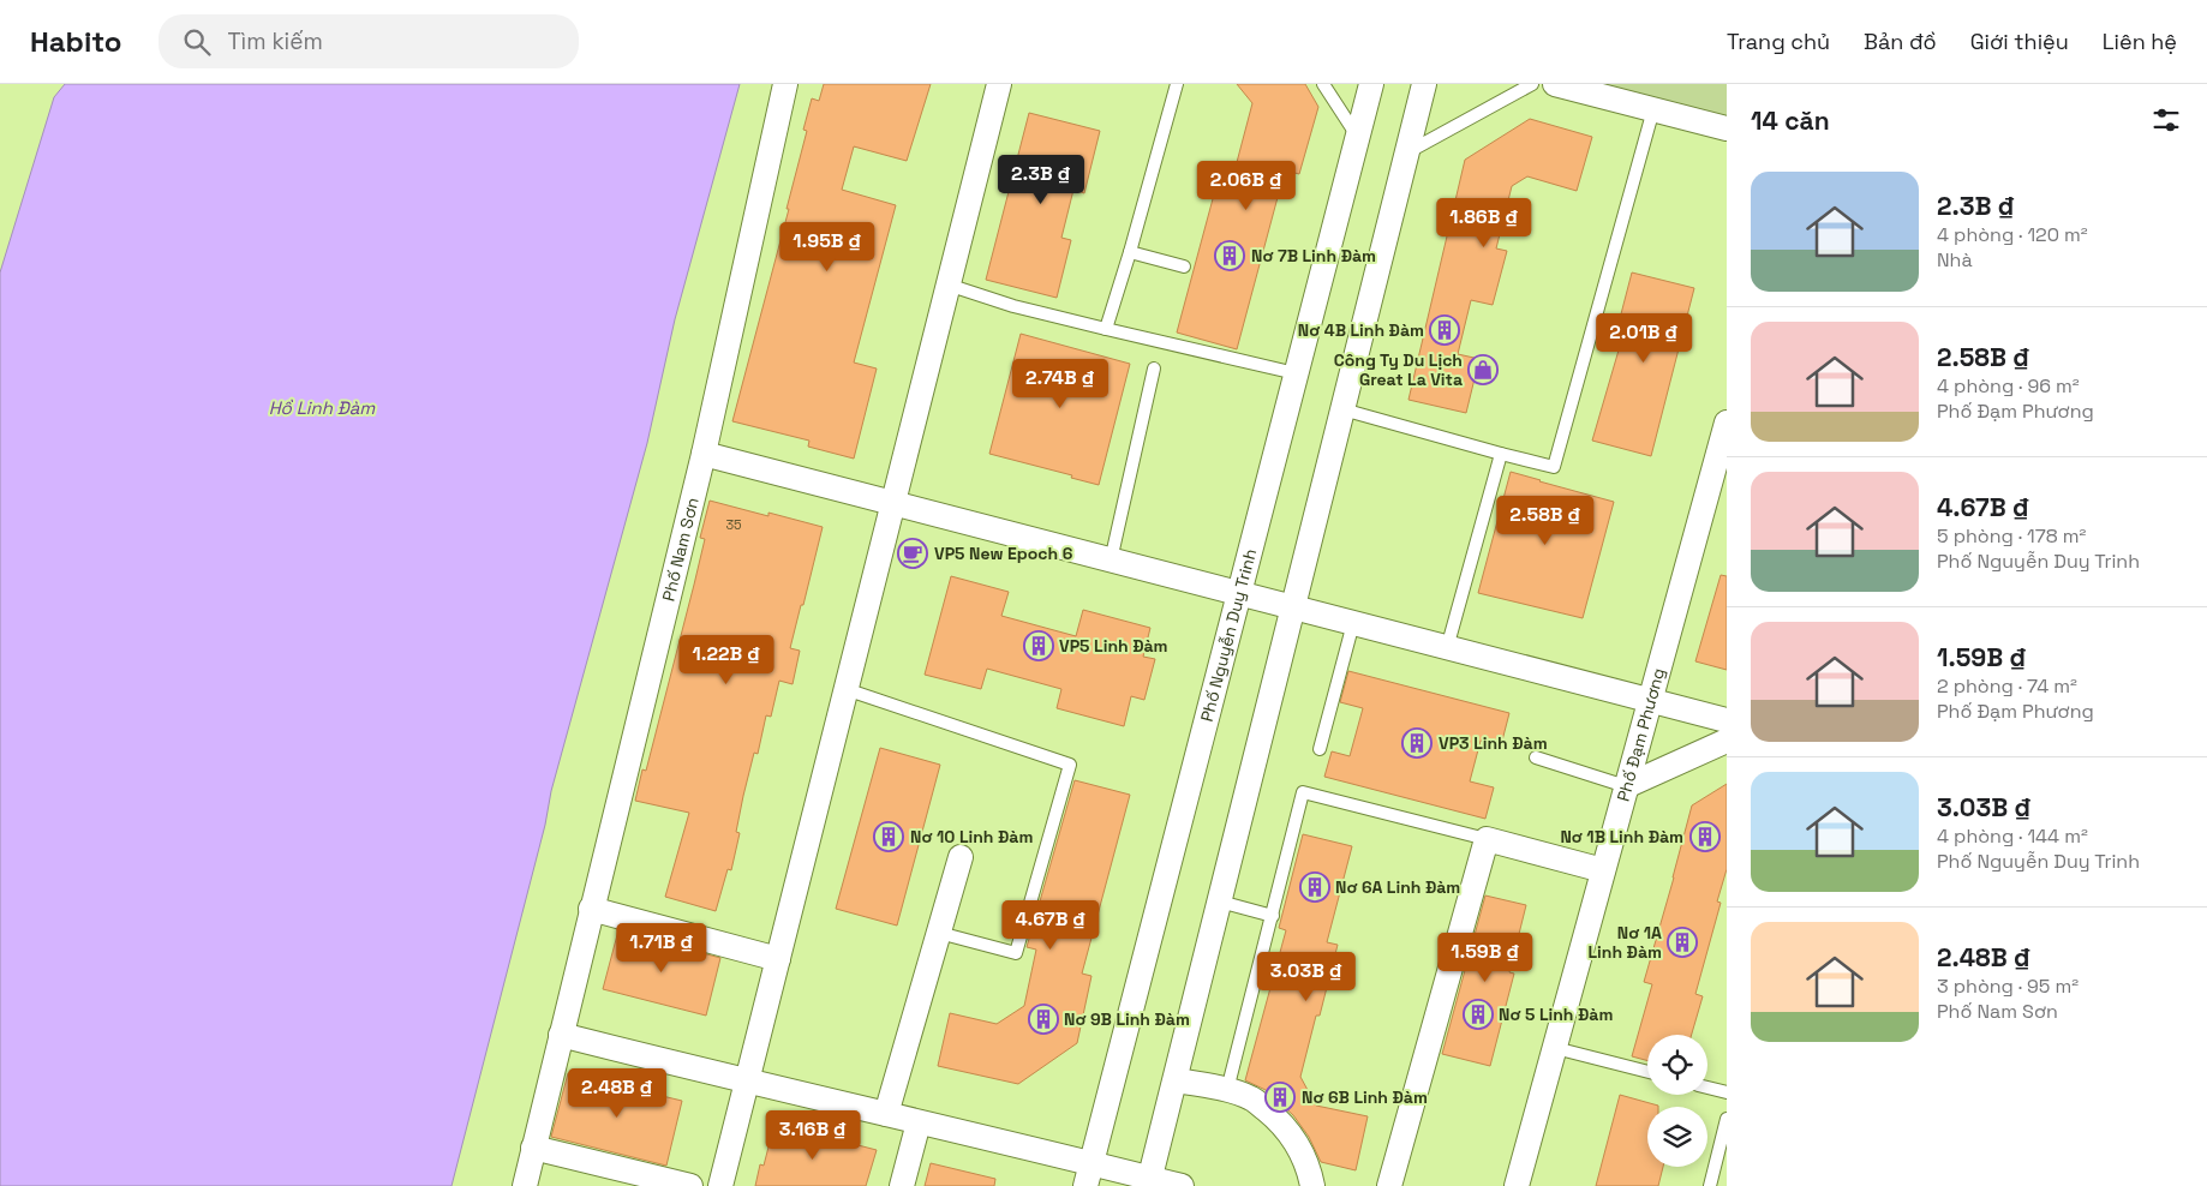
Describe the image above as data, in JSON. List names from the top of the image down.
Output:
{
  "streets": {
    "street": ["Phố Nam Sơn", "Phố Nguyễn Duy Trinh", "Phố Đạm Phương"]
  },
  "water": ["Hồ Linh Đàm"],
  "places": {
    "building": [
      "Nơ 7B Linh Đàm",
      "Nơ 4B Linh Đàm",
      "VP5 Linh Đàm",
      "VP3 Linh Đàm",
      "Nơ 10 Linh Đàm",
      "Nơ 1B Linh Đàm",
      "Nơ 6A Linh Đàm",
      "Nơ 1A Linh Đàm",
      "Nơ 5 Linh Đàm",
      "Nơ 9B Linh Đàm",
      "Nơ 6B Linh Đàm"
    ],
    "shop": ["Công Ty Du Lịch Great La Vita"],
    "cafe": ["VP5 New Epoch 6"]
  },
  "house_numbers": ["35"],
  "page": {
    "header": "Habito",
    "search": "Tìm kiếm",
    "nav": [
      "Trang chủ",
      "Bản đồ",
      "Giới thiệu",
      "Liên hệ"
    ],
    "heading": "14 căn",
    "price": [
      "2.3B ₫",
      "2.06B ₫",
      "1.86B ₫",
      "1.95B ₫",
      "2.01B ₫",
      "2.74B ₫",
      "2.58B ₫",
      "1.22B ₫",
      "4.67B ₫",
      "1.71B ₫",
      "1.59B ₫",
      "3.03B ₫",
      "2.48B ₫",
      "3.16B ₫"
    ],
    "list": [
      {
        "name": "2.3B ₫",
        "note": "4 phòng · 120 m² · Nhà"
      },
      {
        "name": "2.58B ₫",
        "note": "4 phòng · 96 m² · Phố Đạm Phương"
      },
      {
        "name": "4.67B ₫",
        "note": "5 phòng · 178 m² · Phố Nguyễn Duy Trinh"
      },
      {
        "name": "1.59B ₫",
        "note": "2 phòng · 74 m² · Phố Đạm Phương"
      },
      {
        "name": "3.03B ₫",
        "note": "4 phòng · 144 m² · Phố Nguyễn Duy Trinh"
      },
      {
        "name": "2.48B ₫",
        "note": "3 phòng · 95 m² · Phố Nam Sơn"
      }
    ]
  }
}
